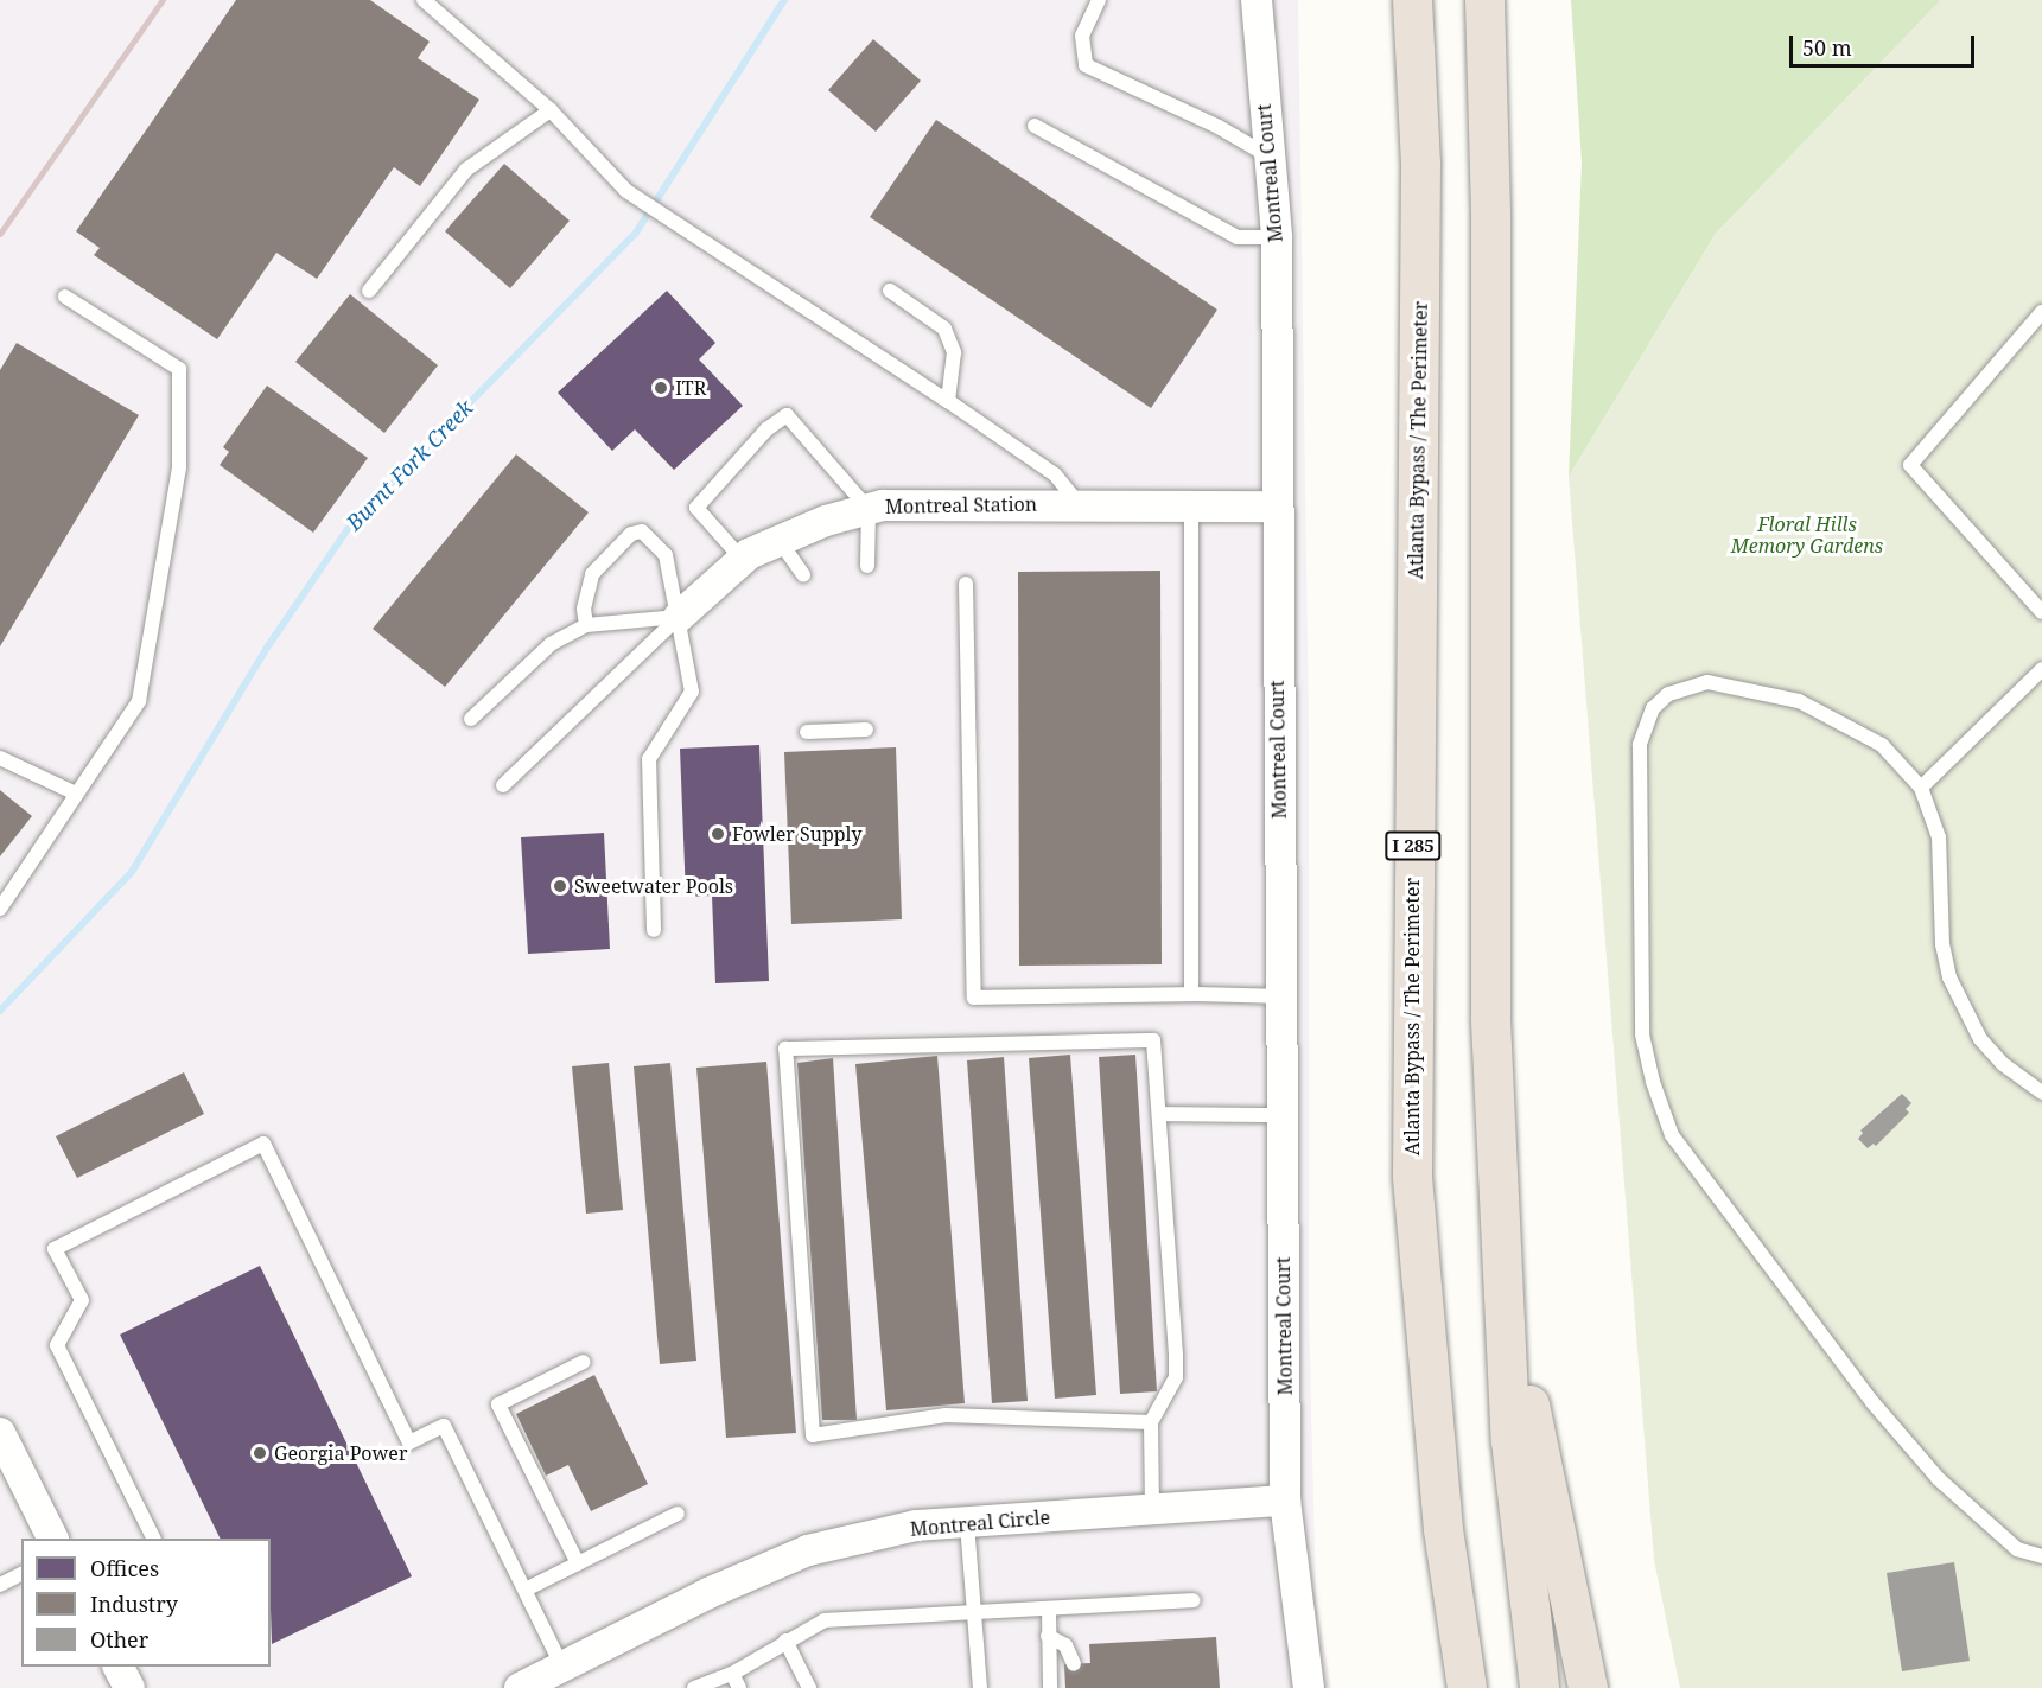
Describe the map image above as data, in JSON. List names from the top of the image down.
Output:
{
  "streets": {
    "highway": ["Atlanta Bypass / The Perimeter", "I 285"],
    "street": ["Montreal Court", "Montreal Station", "Montreal Circle"]
  },
  "crossings": [
    ["Montreal Court", "Montreal Station"],
    ["Montreal Court", "Montreal Circle"]
  ],
  "water": ["Burnt Fork Creek"],
  "parks": ["Floral Hills Memory Gardens"],
  "places": [
    "ITR",
    "Fowler Supply",
    "Sweetwater Pools",
    "Georgia Power"
  ],
  "legend": ["Offices", "Industry", "Other"],
  "scale_bar": "50 m"
}
